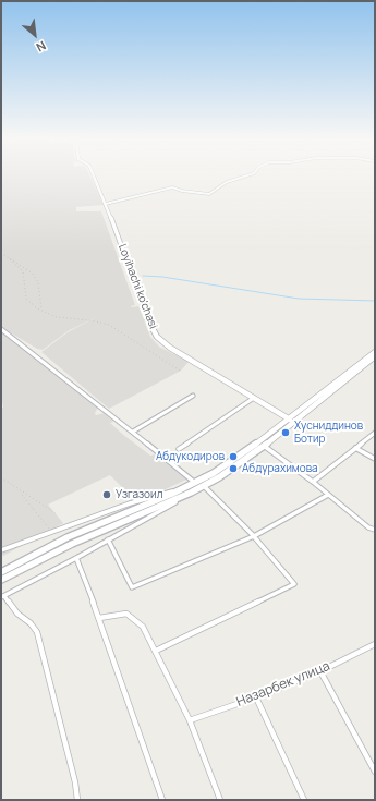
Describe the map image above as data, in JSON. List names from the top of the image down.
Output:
{
  "streets": {
    "main road": ["Loyihachi ko'chasi"],
    "street": ["Назарбек улица"]
  },
  "places": [
    "Хусниддинов Ботир",
    "Абдукодиров",
    "Абдурахимова",
    "Узгазоил"
  ],
  "north": "bottom right"
}
